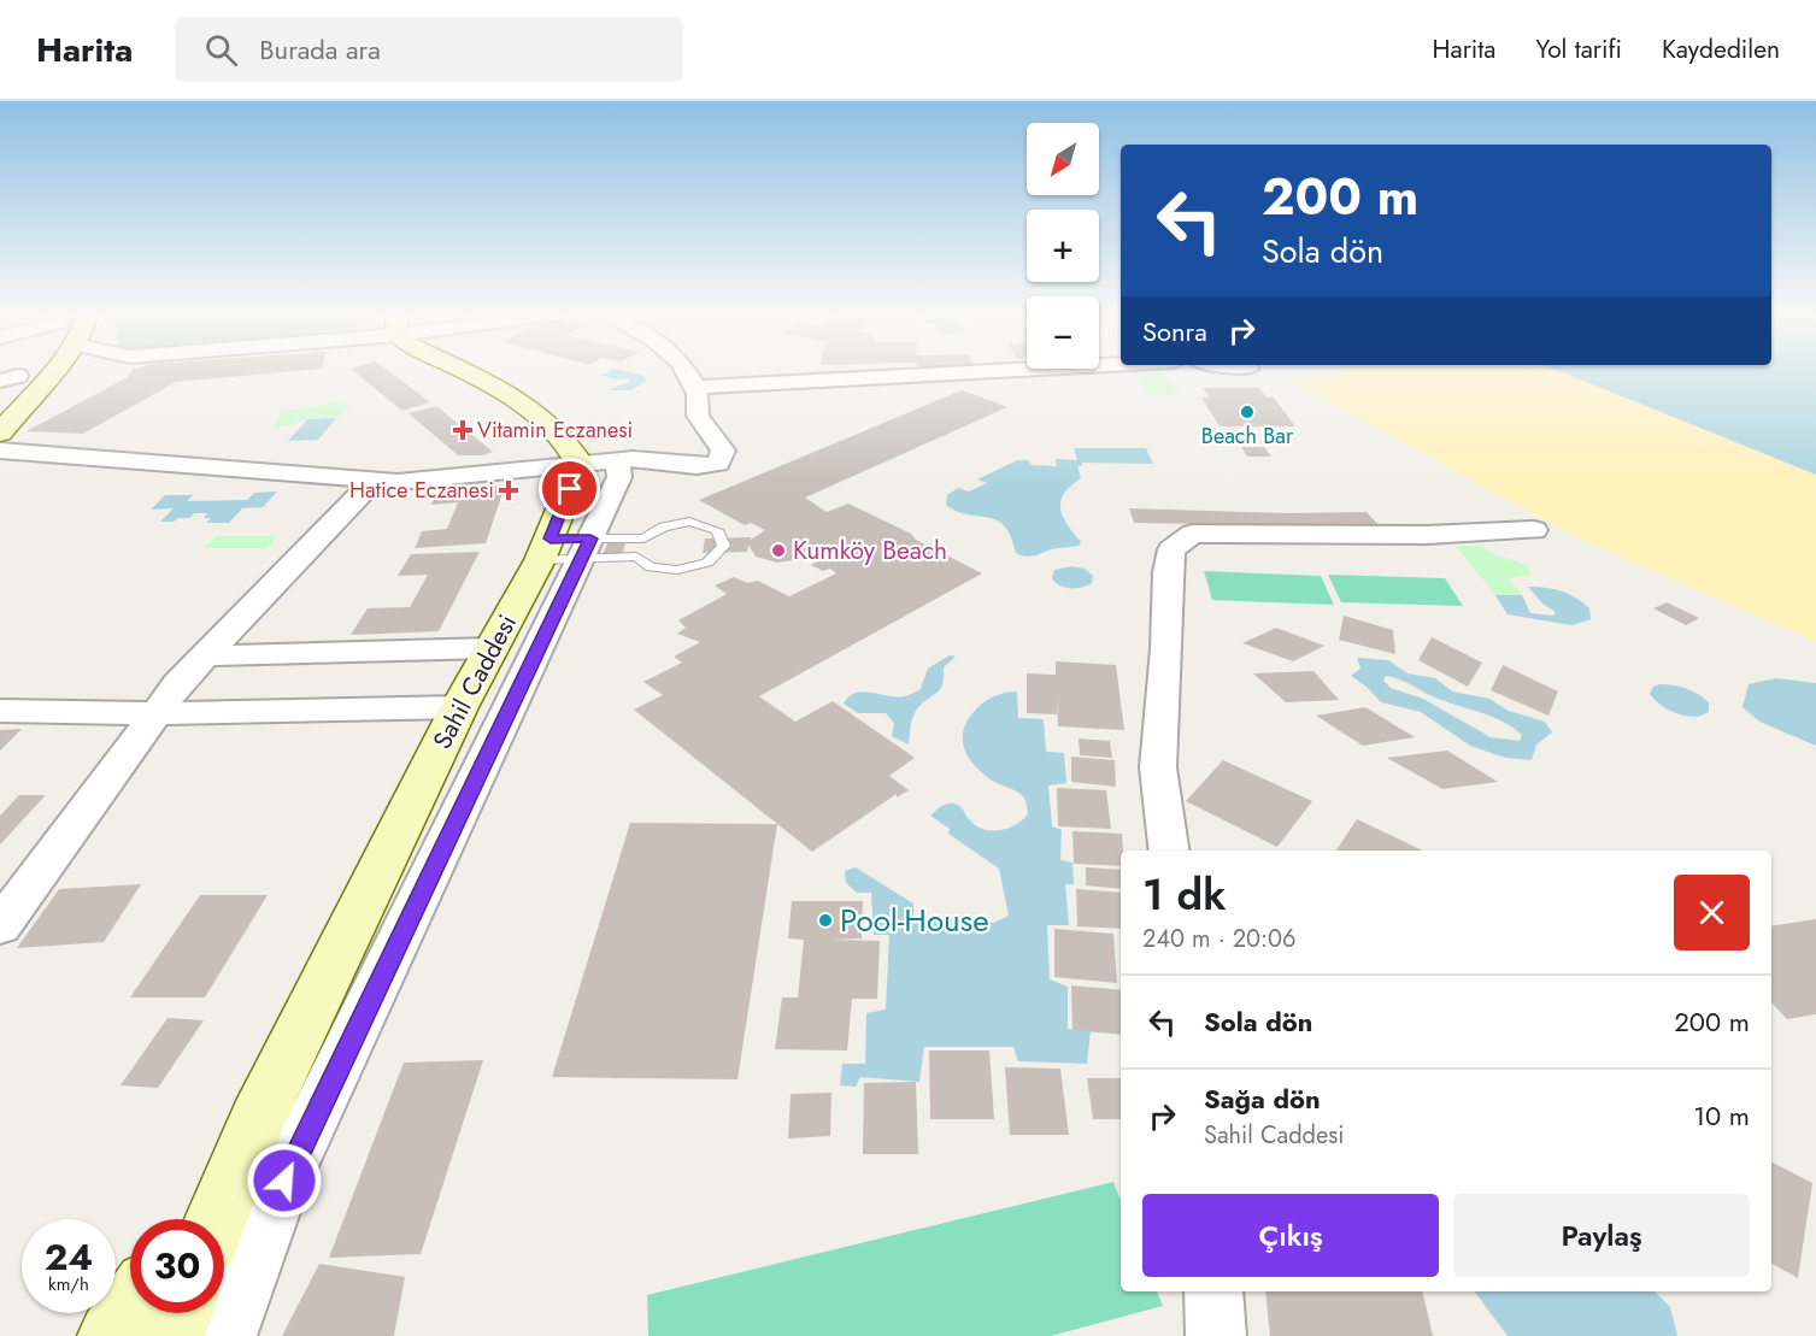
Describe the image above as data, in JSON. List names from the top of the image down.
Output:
{
  "streets": {
    "main road": ["Sahil Caddesi"]
  },
  "places": {
    "other": ["Beach Bar", "Kumköy Beach", "Pool-House"],
    "health": ["Vitamin Eczanesi", "Hatice Eczanesi"]
  },
  "north": "bottom left",
  "page": {
    "header": "Harita",
    "search": "Burada ara",
    "nav": ["Harita", "Yol tarifi", "Kaydedilen"],
    "map_buttons": ["+", "−"],
    "turn": ["200 m", "Sola dön"],
    "then": "Sonra",
    "heading": ["1 dk", "240 m · 20:06"],
    "list": [
      {
        "name": "Sola dön",
        "value": "200 m"
      },
      {
        "name": "Sağa dön",
        "note": "Sahil Caddesi",
        "value": "10 m"
      }
    ],
    "buttons": ["Çıkış", "Paylaş"],
    "speed": "24 km/h",
    "limit": "30"
  }
}
